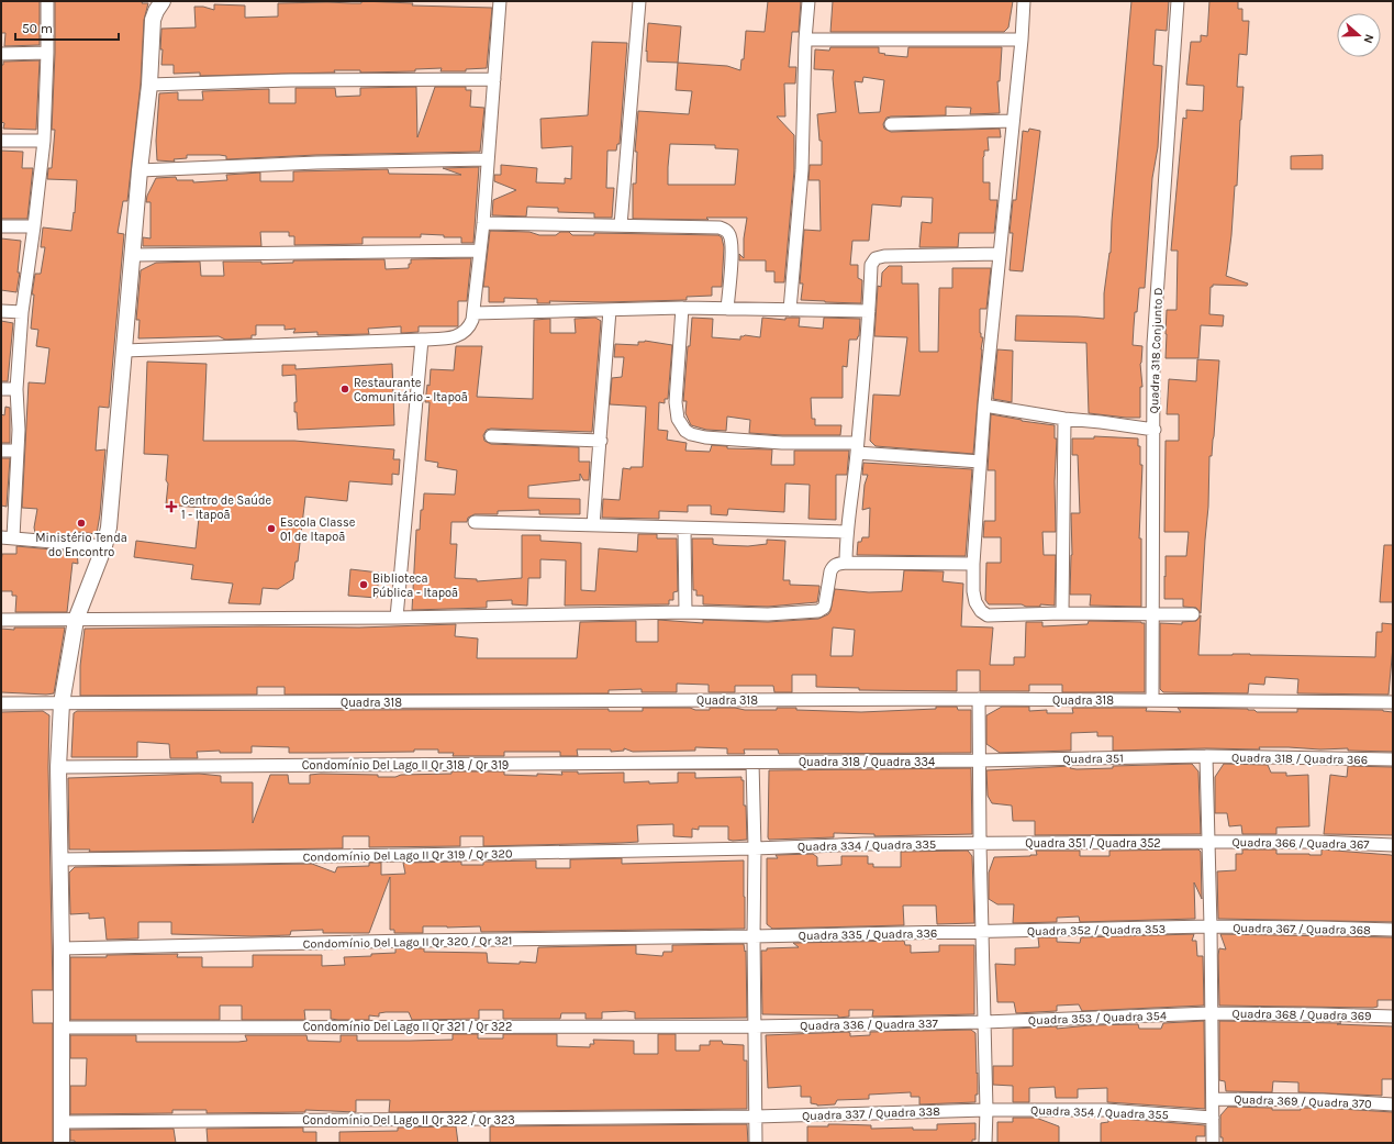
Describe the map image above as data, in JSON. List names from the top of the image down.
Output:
{
  "streets": {
    "street": [
      "Quadra 318 Conjunto D",
      "Quadra 318",
      "Quadra 351",
      "Quadra 318 / Quadra 366",
      "Quadra 318 / Quadra 334",
      "Condomínio Del Lago II Qr 318 / Qr 319",
      "Quadra 351 / Quadra 352",
      "Quadra 366 / Quadra 367",
      "Quadra 334 / Quadra 335",
      "Condomínio Del Lago II Qr 319 / Qr 320",
      "Quadra 367 / Quadra 368",
      "Quadra 352 / Quadra 353",
      "Quadra 335 / Quadra 336",
      "Condomínio Del Lago II Qr 320 / Qr 321",
      "Quadra 368 / Quadra 369",
      "Quadra 353 / Quadra 354",
      "Quadra 336 / Quadra 337",
      "Condomínio Del Lago II Qr 321 / Qr 322",
      "Quadra 369 / Quadra 370",
      "Quadra 354 / Quadra 355",
      "Quadra 337 / Quadra 338",
      "Condomínio Del Lago II Qr 322 / Qr 323"
    ]
  },
  "crossings": [
    ["Quadra 318 Conjunto D", "Quadra 318"],
    ["Quadra 351", "Quadra 318 / Quadra 366"],
    ["Quadra 351", "Quadra 318 / Quadra 334"],
    ["Quadra 318 / Quadra 334", "Condomínio Del Lago II Qr 318 / Qr 319"],
    ["Quadra 351 / Quadra 352", "Quadra 366 / Quadra 367"],
    ["Quadra 351 / Quadra 352", "Quadra 334 / Quadra 335"],
    ["Quadra 334 / Quadra 335", "Condomínio Del Lago II Qr 319 / Qr 320"],
    ["Quadra 367 / Quadra 368", "Quadra 352 / Quadra 353"],
    ["Quadra 352 / Quadra 353", "Quadra 335 / Quadra 336"],
    ["Quadra 335 / Quadra 336", "Condomínio Del Lago II Qr 320 / Qr 321"],
    ["Quadra 368 / Quadra 369", "Quadra 353 / Quadra 354"],
    ["Quadra 353 / Quadra 354", "Quadra 336 / Quadra 337"],
    ["Quadra 336 / Quadra 337", "Condomínio Del Lago II Qr 321 / Qr 322"],
    ["Quadra 354 / Quadra 355", "Quadra 337 / Quadra 338"],
    ["Quadra 337 / Quadra 338", "Condomínio Del Lago II Qr 322 / Qr 323"]
  ],
  "places": {
    "other": [
      "Restaurante Comunitário - Itapoã",
      "Ministério Tenda do Encontro",
      "Escola Classe 01 de Itapoã",
      "Biblioteca Pública - Itapoã"
    ],
    "health": ["Centro de Saúde 1 - Itapoã"]
  },
  "scale_bar": "50 m",
  "north": "right"
}
